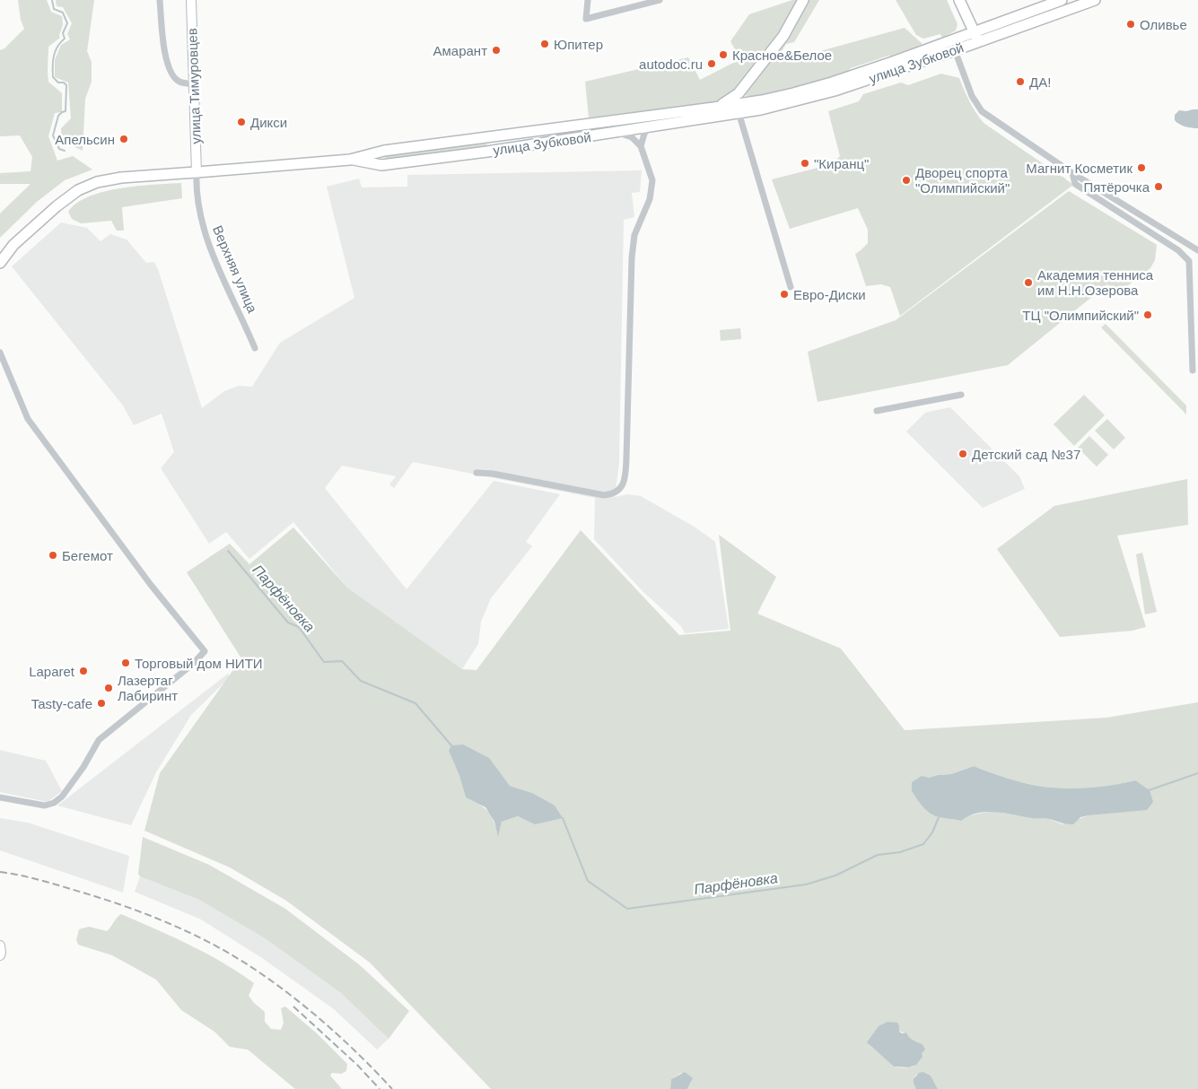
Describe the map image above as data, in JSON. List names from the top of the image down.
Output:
{
  "streets": {
    "main road": ["улица Зубковой"],
    "street": ["улица Тимуровцев", "Верхняя улица"]
  },
  "crossings": [
    ["улица Зубковой", "улица Тимуровцев"],
    ["улица Зубковой", "Верхняя улица"],
    ["улица Тимуровцев", "Верхняя улица"]
  ],
  "water": ["Парфёновка"],
  "places": [
    "Оливье",
    "Юпитер",
    "Амарант",
    "Красное&Белое",
    "autodoc.ru",
    "ДА!",
    "Дикси",
    "Апельсин",
    "\"Киранц\"",
    "Магнит Косметик",
    "Дворец спорта \"Олимпийский\"",
    "Пятёрочка",
    "Академия тенниса им Н.Н.Озерова",
    "Евро-Диски",
    "ТЦ \"Олимпийский\"",
    "Детский сад №37",
    "Бегемот",
    "Торговый дом НИТИ",
    "Laparet",
    "Лазертаг Лабиринт",
    "Tasty-cafe"
  ]
}
